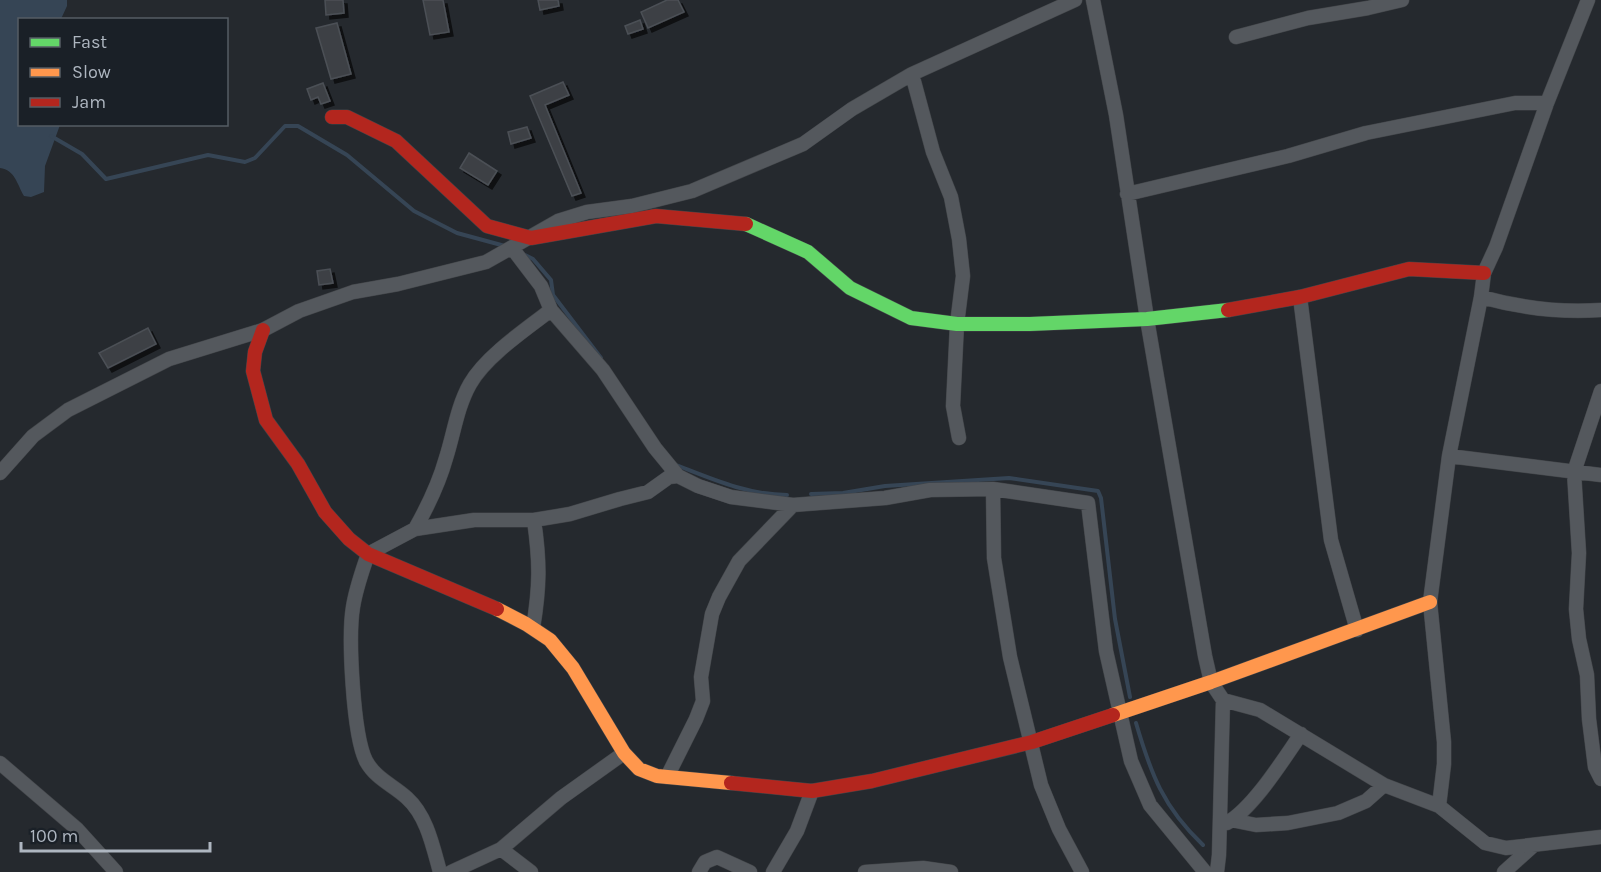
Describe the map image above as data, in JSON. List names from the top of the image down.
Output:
{
  "legend": ["Fast", "Slow", "Jam"],
  "scale_bar": "100 m"
}
